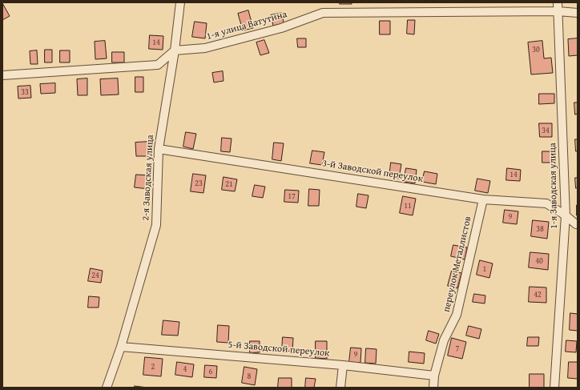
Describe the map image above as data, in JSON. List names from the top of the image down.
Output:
{
  "streets": {
    "street": [
      "1-я улица Ватутина",
      "3-й Заводской переулок",
      "2-я Заводская улица",
      "1-я Заводская улица",
      "переулок Металлистов",
      "5-й Заводской переулок"
    ]
  },
  "crossings": [
    ["1-я улица Ватутина", "2-я Заводская улица"],
    ["1-я улица Ватутина", "1-я Заводская улица"],
    ["3-й Заводской переулок", "2-я Заводская улица"],
    ["3-й Заводской переулок", "1-я Заводская улица"],
    ["3-й Заводской переулок", "переулок Металлистов"],
    ["2-я Заводская улица", "5-й Заводской переулок"],
    ["переулок Металлистов", "5-й Заводской переулок"]
  ],
  "house_numbers": [
    "14",
    "30",
    "33",
    "34",
    "14",
    "23",
    "21",
    "17",
    "11",
    "9",
    "38",
    "40",
    "1",
    "24",
    "42",
    "7",
    "9",
    "2",
    "4",
    "6",
    "8"
  ]
}
